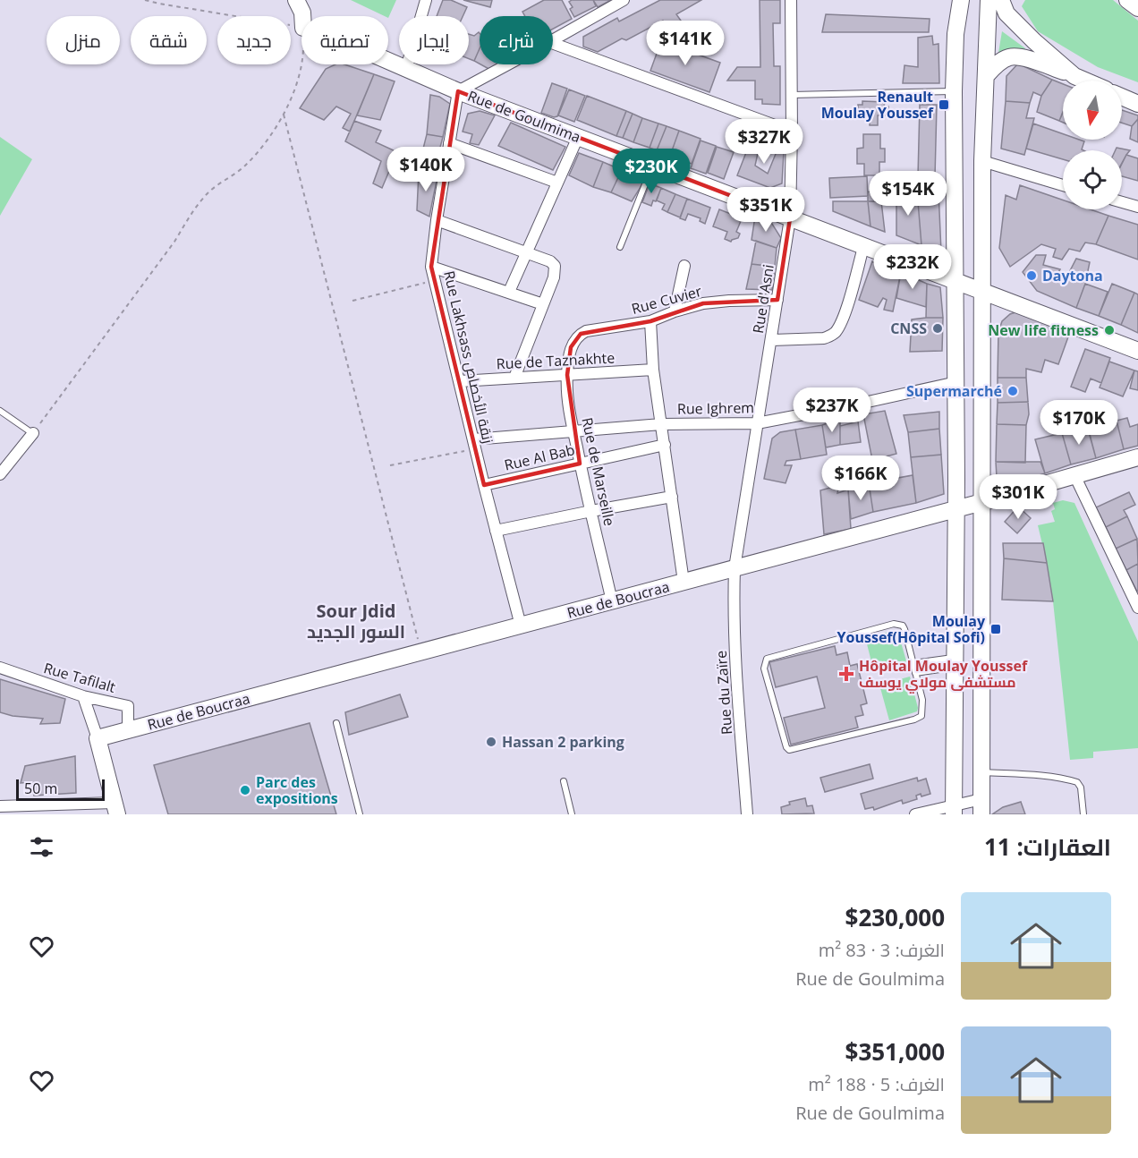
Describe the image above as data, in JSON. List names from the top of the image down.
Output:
{
  "streets": {
    "street": [
      "Rue de Goulmima",
      "Rue d'Asni",
      "Rue Cuvier",
      "Rue Lakhsass زنقة الأخصاص",
      "Rue de Taznakhte",
      "Rue Ighrem",
      "Rue Al Bab",
      "Rue de Marseille",
      "Rue de Boucraa",
      "Rue Tafilalt",
      "Rue du Zaïre"
    ]
  },
  "crossings": [
    ["Rue de Goulmima", "Rue d'Asni"],
    ["Rue de Goulmima", "Rue Lakhsass زنقة الأخصاص"],
    ["Rue d'Asni", "Rue Cuvier"],
    ["Rue d'Asni", "Rue Ighrem"],
    ["Rue d'Asni", "Rue de Boucraa"],
    ["Rue d'Asni", "Rue du Zaïre"],
    ["Rue Cuvier", "Rue de Marseille"],
    ["Rue Lakhsass زنقة الأخصاص", "Rue de Taznakhte"],
    ["Rue Lakhsass زنقة الأخصاص", "Rue Ighrem"],
    ["Rue Lakhsass زنقة الأخصاص", "Rue Al Bab"],
    ["Rue Lakhsass زنقة الأخصاص", "Rue de Boucraa"],
    ["Rue de Taznakhte", "Rue de Marseille"],
    ["Rue Ighrem", "Rue de Marseille"],
    ["Rue Al Bab", "Rue de Marseille"],
    ["Rue de Marseille", "Rue de Boucraa"],
    ["Rue de Boucraa", "Rue Tafilalt"],
    ["Rue de Boucraa", "Rue du Zaïre"]
  ],
  "districts": ["Sour Jdid السور الجديد"],
  "places": {
    "transit": ["Renault Moulay Youssef", "Moulay Youssef(Hôpital Sofi)"],
    "other": [
      "Daytona",
      "CNSS",
      "New life fitness",
      "Supermarché",
      "Hassan 2 parking",
      "Parc des expositions"
    ],
    "health": ["Hôpital Moulay Youssef مستشفى مولاي يوسف"]
  },
  "scale_bar": "50 m",
  "north": "bottom",
  "page": {
    "chip": [
      "شراء",
      "إيجار",
      "تصفية",
      "جديد",
      "شقة",
      "منزل"
    ],
    "price": [
      "$141K",
      "$327K",
      "$140K",
      "$230K",
      "$154K",
      "$351K",
      "$232K",
      "$237K",
      "$170K",
      "$166K",
      "$301K"
    ],
    "scale": "50 m",
    "heading": "العقارات: 11",
    "list": [
      {
        "name": "$230,000",
        "note": "الغرف: 3 · 83 m² · Rue de Goulmima"
      },
      {
        "name": "$351,000",
        "note": "الغرف: 5 · 188 m² · Rue de Goulmima"
      }
    ]
  }
}
